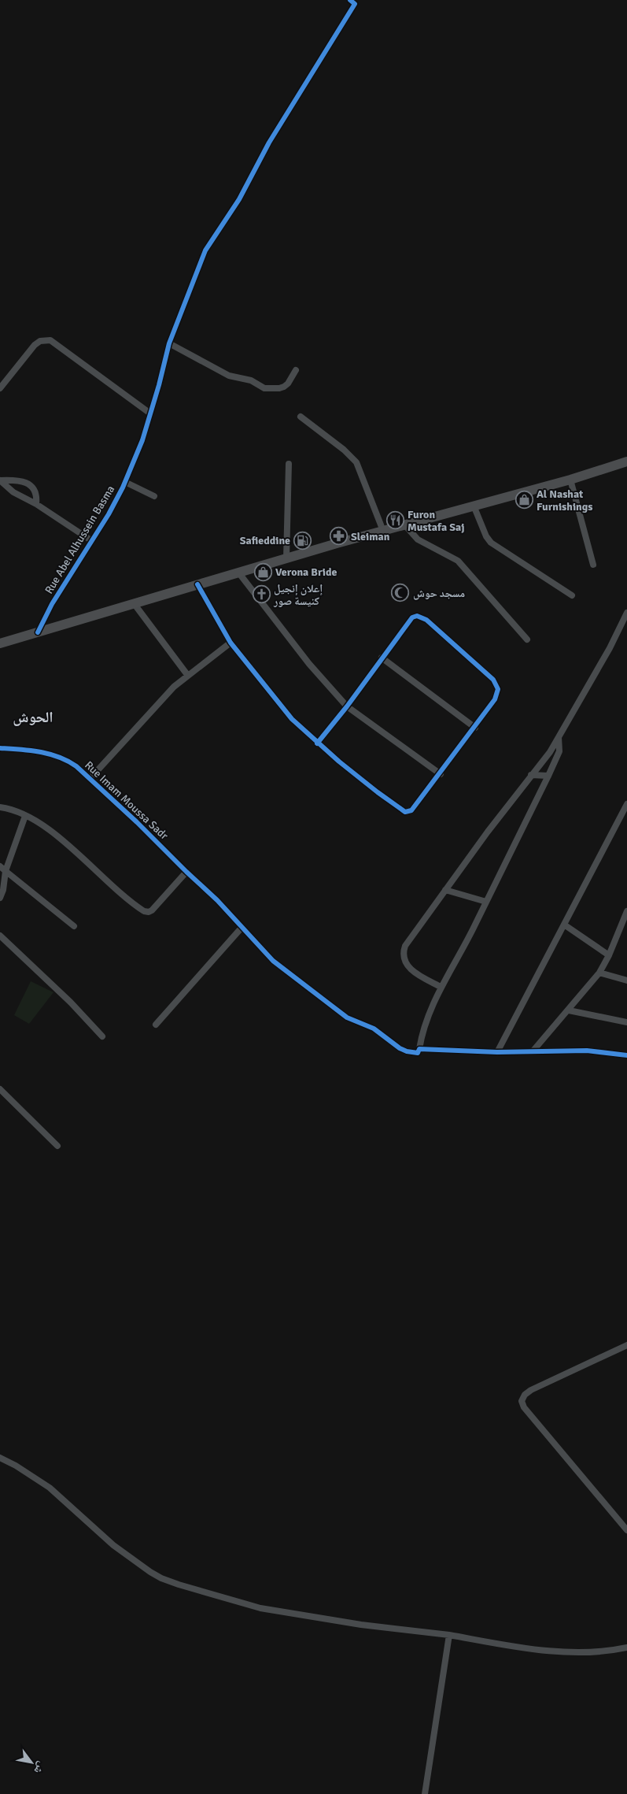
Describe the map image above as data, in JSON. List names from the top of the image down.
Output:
{
  "streets": {
    "street": ["Rue Abel Alhussein Basma", "Rue Imam Moussa Sadr"]
  },
  "districts": ["الحوش"],
  "places": {
    "shop": ["Al Nashat Furnishings", "Verona Bride"],
    "restaurant": ["Furon Mustafa Saj"],
    "pharmacy": ["Sleiman"],
    "fuel station": ["Safieddine"],
    "mosque": ["مسجد حوش"],
    "church": ["إعلان إنجيل كنيسة صور"]
  },
  "north": "bottom right"
}
